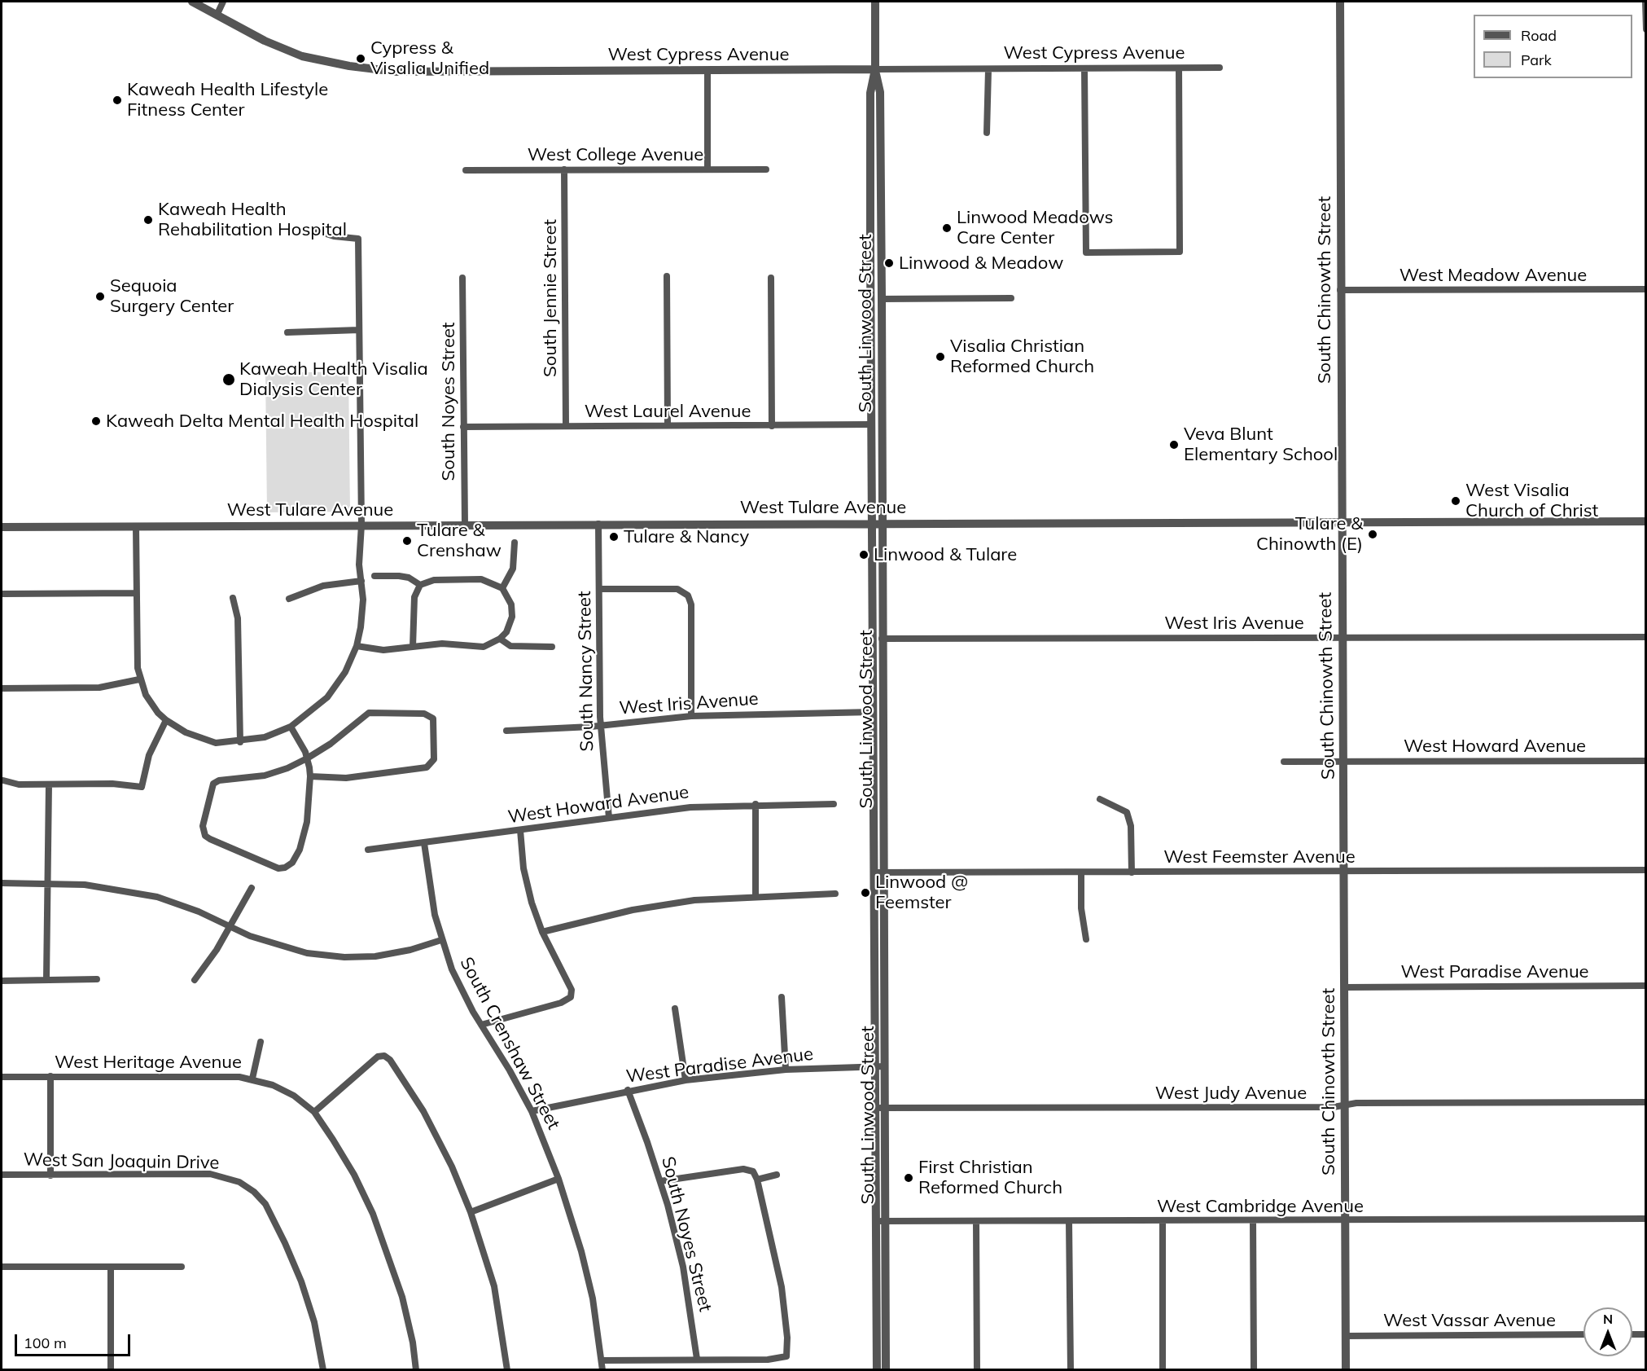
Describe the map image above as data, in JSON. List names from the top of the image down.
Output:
{
  "streets": {
    "street": [
      "West Cypress Avenue",
      "West College Avenue",
      "West Meadow Avenue",
      "South Chinowth Street",
      "South Jennie Street",
      "South Linwood Street",
      "South Noyes Street",
      "West Laurel Avenue",
      "West Tulare Avenue",
      "West Iris Avenue",
      "South Nancy Street",
      "West Howard Avenue",
      "West Feemster Avenue",
      "West Paradise Avenue",
      "South Crenshaw Street",
      "West Heritage Avenue",
      "West Judy Avenue",
      "West San Joaquin Drive",
      "West Cambridge Avenue",
      "West Vassar Avenue"
    ]
  },
  "crossings": [
    ["West Cypress Avenue", "South Linwood Street"],
    ["West College Avenue", "South Jennie Street"],
    ["West Meadow Avenue", "South Chinowth Street"],
    ["South Chinowth Street", "West Tulare Avenue"],
    ["South Chinowth Street", "West Iris Avenue"],
    ["South Chinowth Street", "West Howard Avenue"],
    ["South Chinowth Street", "West Feemster Avenue"],
    ["South Chinowth Street", "West Paradise Avenue"],
    ["South Chinowth Street", "West Judy Avenue"],
    ["South Chinowth Street", "West Cambridge Avenue"],
    ["South Chinowth Street", "West Vassar Avenue"],
    ["South Jennie Street", "West Laurel Avenue"],
    ["South Linwood Street", "West Laurel Avenue"],
    ["South Linwood Street", "West Tulare Avenue"],
    ["South Linwood Street", "West Iris Avenue"],
    ["South Linwood Street", "West Feemster Avenue"],
    ["South Linwood Street", "West Paradise Avenue"],
    ["South Linwood Street", "West Judy Avenue"],
    ["South Linwood Street", "West Cambridge Avenue"],
    ["South Noyes Street", "West Laurel Avenue"],
    ["South Noyes Street", "West Tulare Avenue"],
    ["South Noyes Street", "West Paradise Avenue"],
    ["West Tulare Avenue", "South Nancy Street"],
    ["West Iris Avenue", "South Nancy Street"],
    ["South Nancy Street", "West Howard Avenue"],
    ["West Howard Avenue", "South Crenshaw Street"],
    ["West Paradise Avenue", "South Crenshaw Street"]
  ],
  "places": [
    "Cypress & Visalia Unified",
    "Kaweah Health Lifestyle Fitness Center",
    "Kaweah Health Rehabilitation Hospital",
    "Linwood Meadows Care Center",
    "Linwood & Meadow",
    "Sequoia Surgery Center",
    "Visalia Christian Reformed Church",
    "Kaweah Health Visalia Dialysis Center",
    "Kaweah Delta Mental Health Hospital",
    "Veva Blunt Elementary School",
    "West Visalia Church of Christ",
    "Tulare & Chinowth (E)",
    "Tulare & Nancy",
    "Tulare & Crenshaw",
    "Linwood & Tulare",
    "Linwood @ Feemster",
    "First Christian Reformed Church"
  ],
  "legend": ["Road", "Park"],
  "scale_bar": "100 m",
  "north": "top"
}
